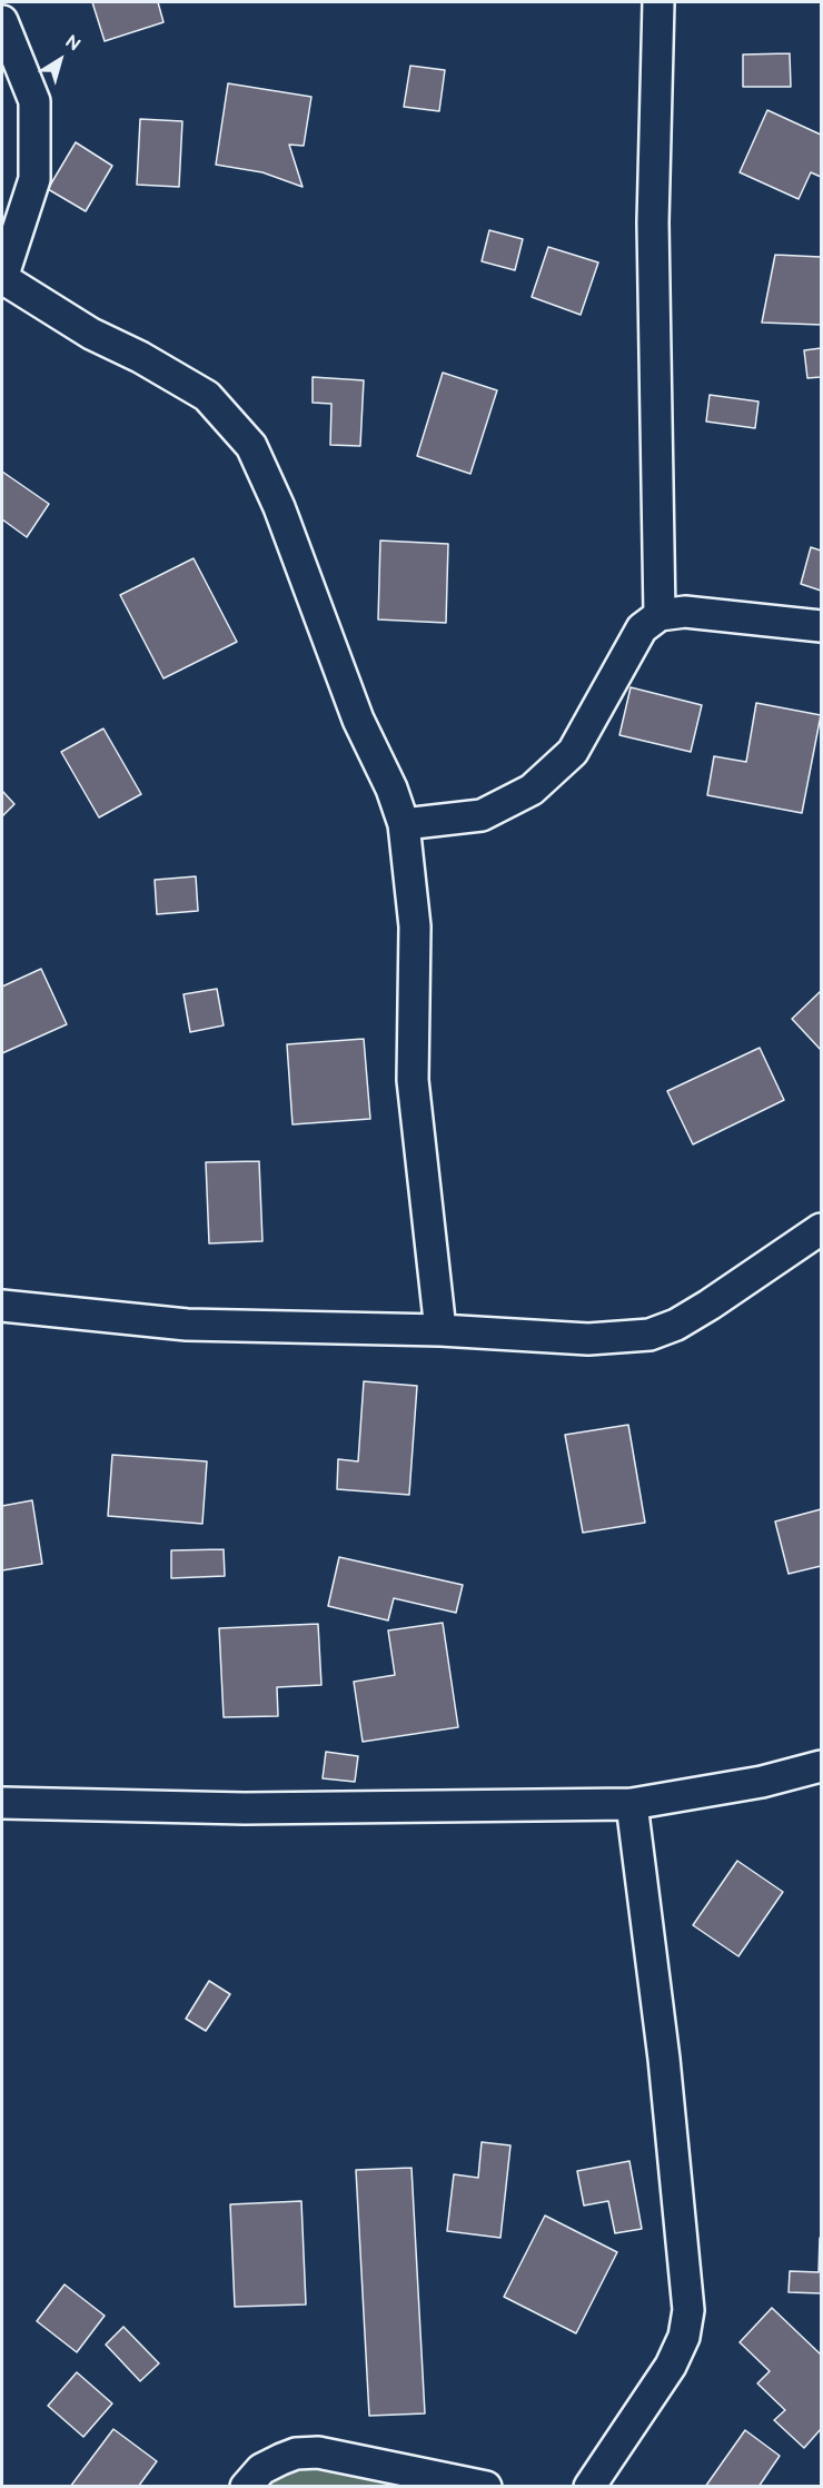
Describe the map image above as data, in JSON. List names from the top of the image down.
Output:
{
  "north": "top right"
}
